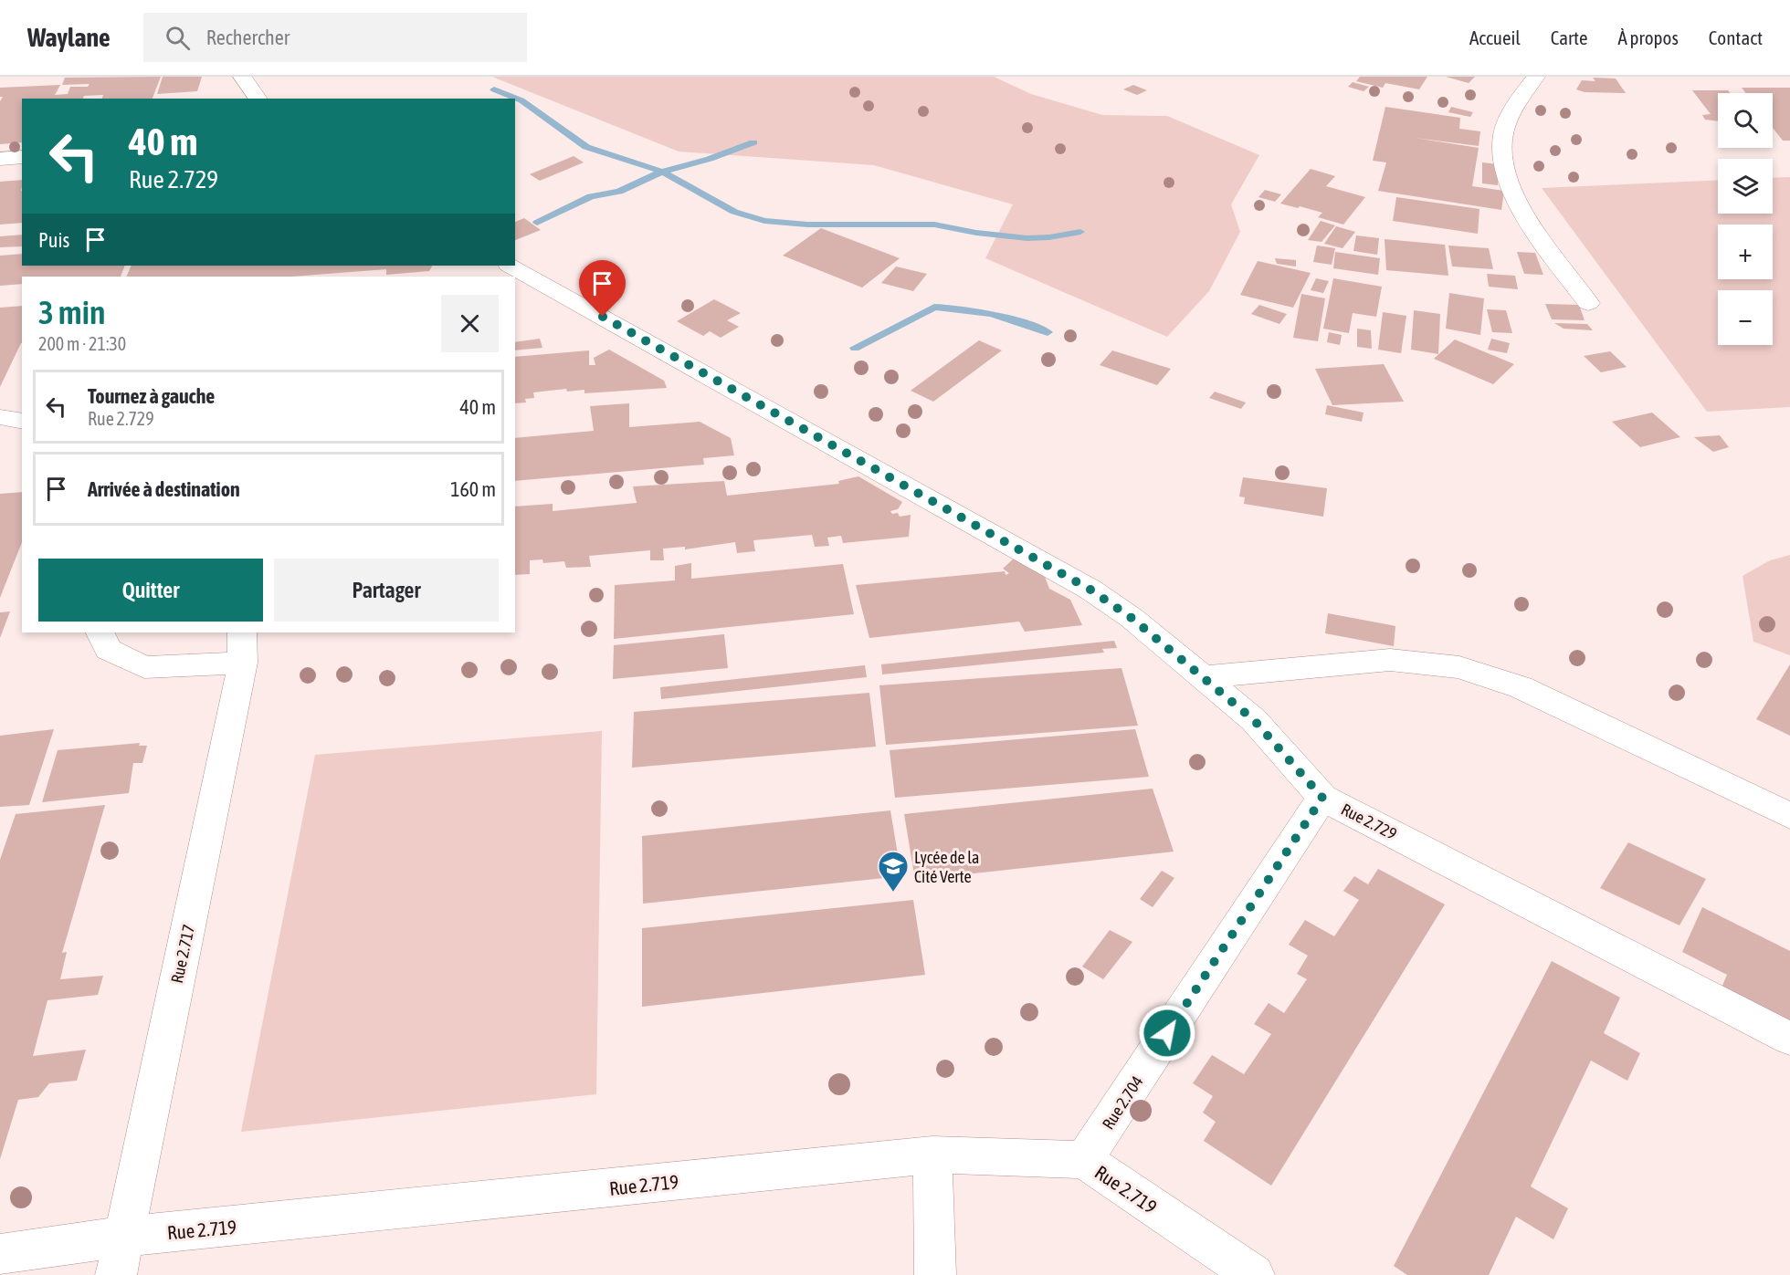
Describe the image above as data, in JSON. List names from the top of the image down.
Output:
{
  "streets": {
    "street": [
      "Rue 2.729",
      "Rue 2.717",
      "Rue 2.704",
      "Rue 2.719"
    ]
  },
  "crossings": [
    ["Rue 2.729", "Rue 2.704"],
    ["Rue 2.717", "Rue 2.719"],
    ["Rue 2.704", "Rue 2.719"]
  ],
  "places": {
    "school or university": ["Lycée de la Cité Verte"]
  },
  "page": {
    "header": "Waylane",
    "search": "Rechercher",
    "nav": [
      "Accueil",
      "Carte",
      "À propos",
      "Contact"
    ],
    "map_buttons": ["+", "−"],
    "turn": ["40 m", "Rue 2.729"],
    "then": "Puis",
    "heading": ["3 min", "200 m · 21:30"],
    "list": [
      {
        "name": "Tournez à gauche",
        "note": "Rue 2.729",
        "value": "40 m"
      },
      {
        "name": "Arrivée à destination",
        "value": "160 m"
      }
    ],
    "buttons": ["Quitter", "Partager"]
  }
}
